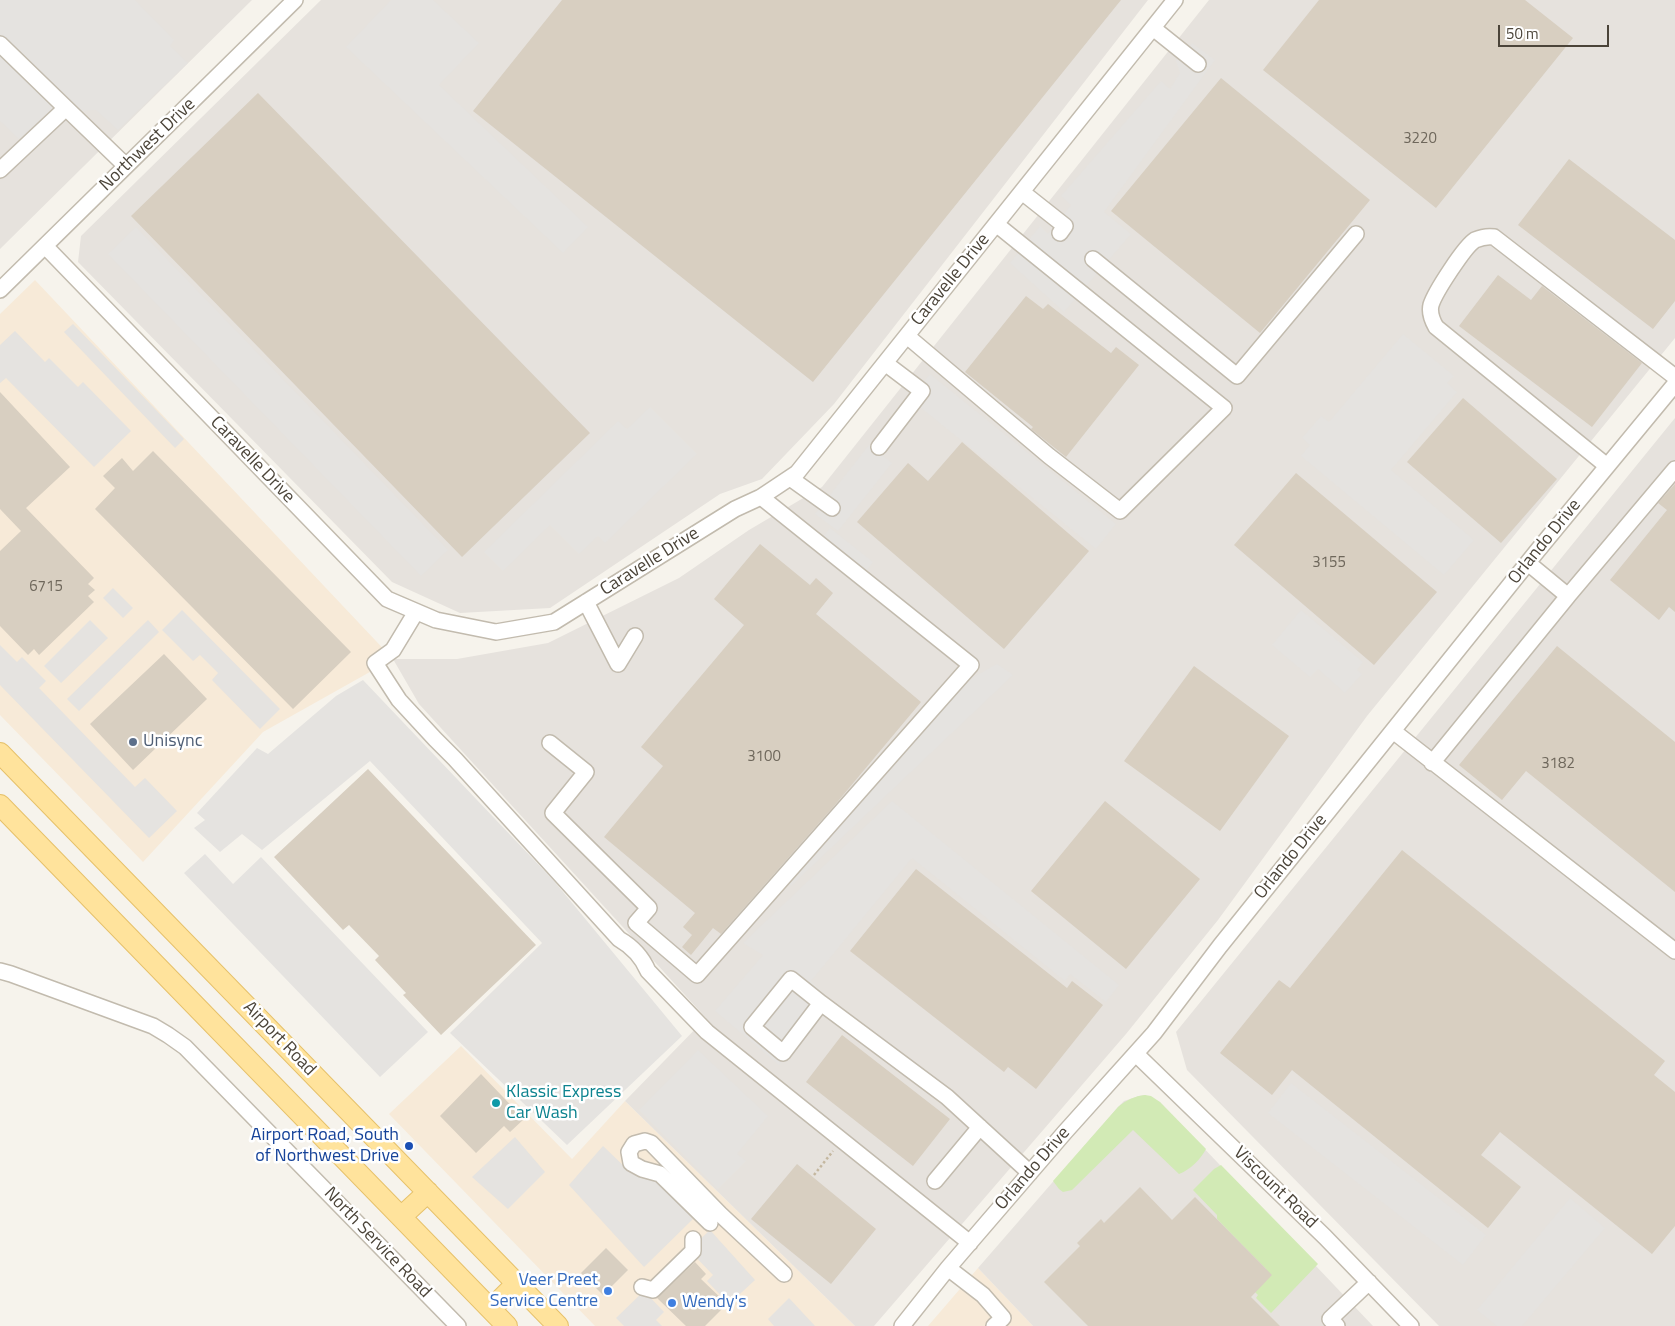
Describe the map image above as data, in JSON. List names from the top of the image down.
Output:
{
  "streets": {
    "main road": ["Airport Road"],
    "street": [
      "Northwest Drive",
      "Caravelle Drive",
      "Orlando Drive",
      "Viscount Road",
      "North Service Road"
    ]
  },
  "crossings": [
    ["Northwest Drive", "Caravelle Drive"],
    ["Orlando Drive", "Viscount Road"]
  ],
  "places": [
    "Unisync",
    "Klassic Express Car Wash",
    "Airport Road, South of Northwest Drive",
    "Veer Preet Service Centre",
    "Wendy's"
  ],
  "house_numbers": [
    "3220",
    "3155",
    "6715",
    "3100",
    "3182"
  ],
  "scale_bar": "50 m"
}
